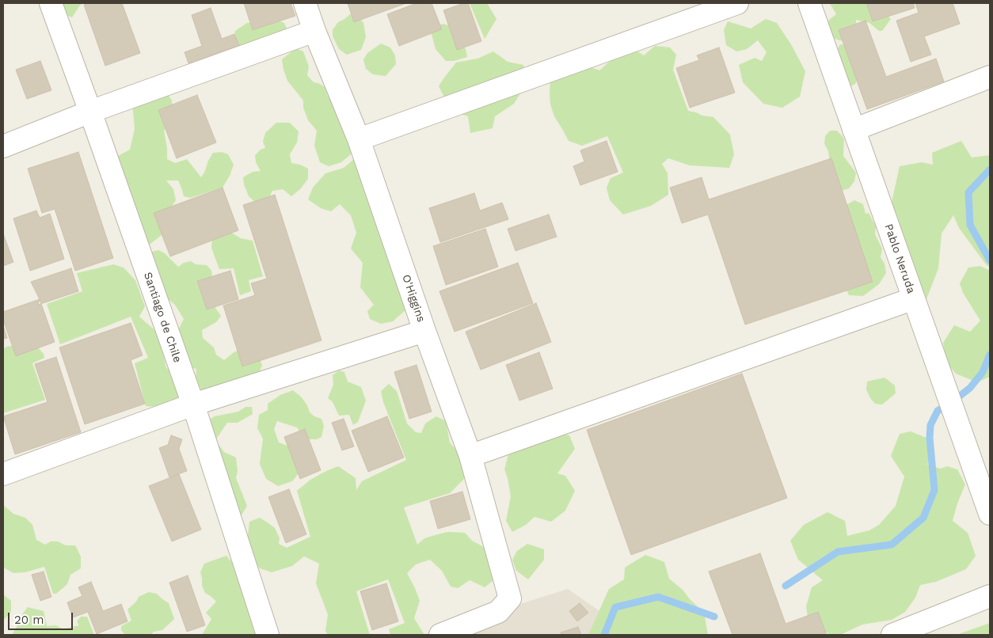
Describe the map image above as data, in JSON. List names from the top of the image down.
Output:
{
  "streets": {
    "street": ["Pablo Neruda", "O'Higgins", "Santiago de Chile"]
  },
  "scale_bar": "20 m"
}
